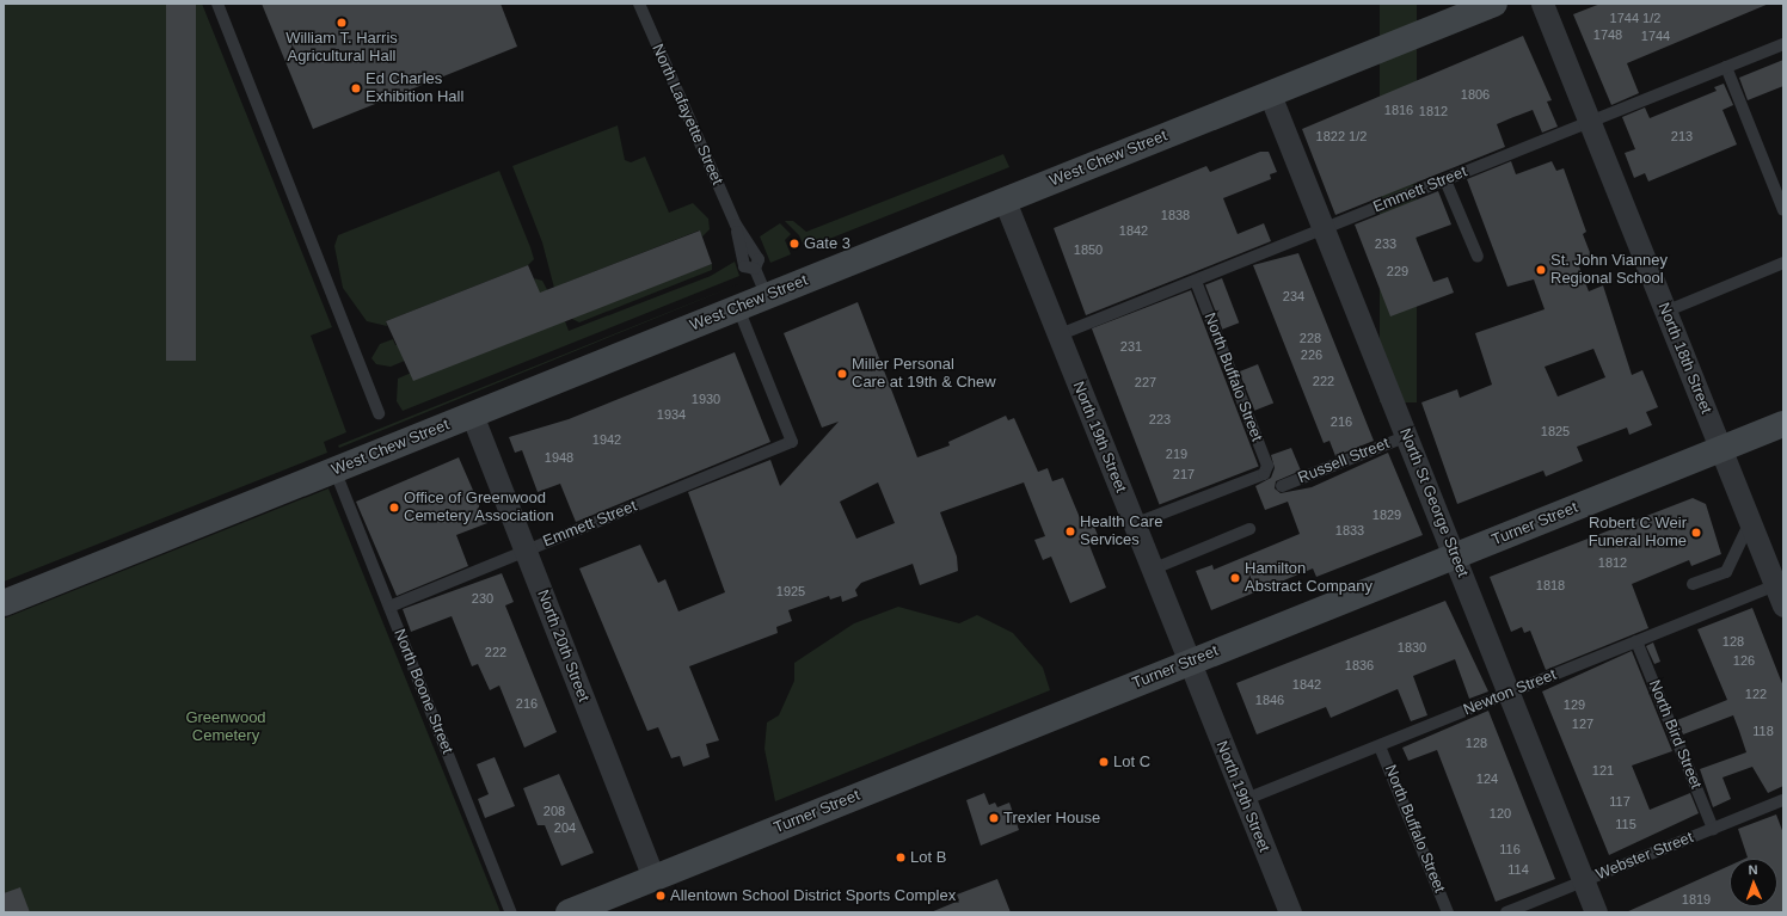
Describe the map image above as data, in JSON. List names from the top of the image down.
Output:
{
  "streets": {
    "street": [
      "West Chew Street",
      "North 18th Street",
      "North 19th Street",
      "North St George Street",
      "Turner Street",
      "North 20th Street"
    ],
    "lane": [
      "North Lafayette Street",
      "Emmett Street",
      "North Buffalo Street",
      "Russell Street",
      "North Boone Street",
      "Newton Street",
      "North Bird Street",
      "Webster Street"
    ]
  },
  "crossings": [
    ["North Lafayette Street", "West Chew Street"],
    ["West Chew Street", "Emmett Street"],
    ["West Chew Street", "North 19th Street"],
    ["West Chew Street", "North St George Street"],
    ["West Chew Street", "North 20th Street"],
    ["West Chew Street", "North Boone Street"],
    ["Emmett Street", "North 18th Street"],
    ["Emmett Street", "North Buffalo Street"],
    ["Emmett Street", "North 19th Street"],
    ["Emmett Street", "North St George Street"],
    ["Emmett Street", "North 20th Street"],
    ["Emmett Street", "North Boone Street"],
    ["North 18th Street", "Turner Street"],
    ["North 18th Street", "Newton Street"],
    ["North Buffalo Street", "North 19th Street"],
    ["North Buffalo Street", "Newton Street"],
    ["North 19th Street", "Turner Street"],
    ["North 19th Street", "Newton Street"],
    ["Russell Street", "North St George Street"],
    ["North St George Street", "Turner Street"],
    ["North St George Street", "Newton Street"],
    ["North St George Street", "Webster Street"],
    ["Turner Street", "North 20th Street"],
    ["Newton Street", "North Bird Street"],
    ["North Bird Street", "Webster Street"]
  ],
  "parks": ["Greenwood Cemetery"],
  "places": [
    "William T. Harris Agricultural Hall",
    "Ed Charles Exhibition Hall",
    "Gate 3",
    "St. John Vianney Regional School",
    "Miller Personal Care at 19th & Chew",
    "Office of Greenwood Cemetery Association",
    "Health Care Services",
    "Robert C Weir Funeral Home",
    "Hamilton Abstract Company",
    "Lot C",
    "Trexler House",
    "Lot B",
    "Allentown School District Sports Complex"
  ],
  "house_numbers": [
    "1744 1/2",
    "1748",
    "1744",
    "1806",
    "1816",
    "1812",
    "1822 1/2",
    "213",
    "1838",
    "1842",
    "233",
    "1850",
    "229",
    "234",
    "228",
    "231",
    "226",
    "222",
    "227",
    "1930",
    "1934",
    "223",
    "216",
    "1825",
    "1942",
    "219",
    "1948",
    "217",
    "1829",
    "1833",
    "1812",
    "1818",
    "1925",
    "230",
    "128",
    "1830",
    "222",
    "126",
    "1836",
    "1842",
    "122",
    "1846",
    "216",
    "129",
    "127",
    "118",
    "128",
    "121",
    "124",
    "117",
    "208",
    "120",
    "115",
    "204",
    "116",
    "114",
    "1819"
  ],
  "north": "top"
}
